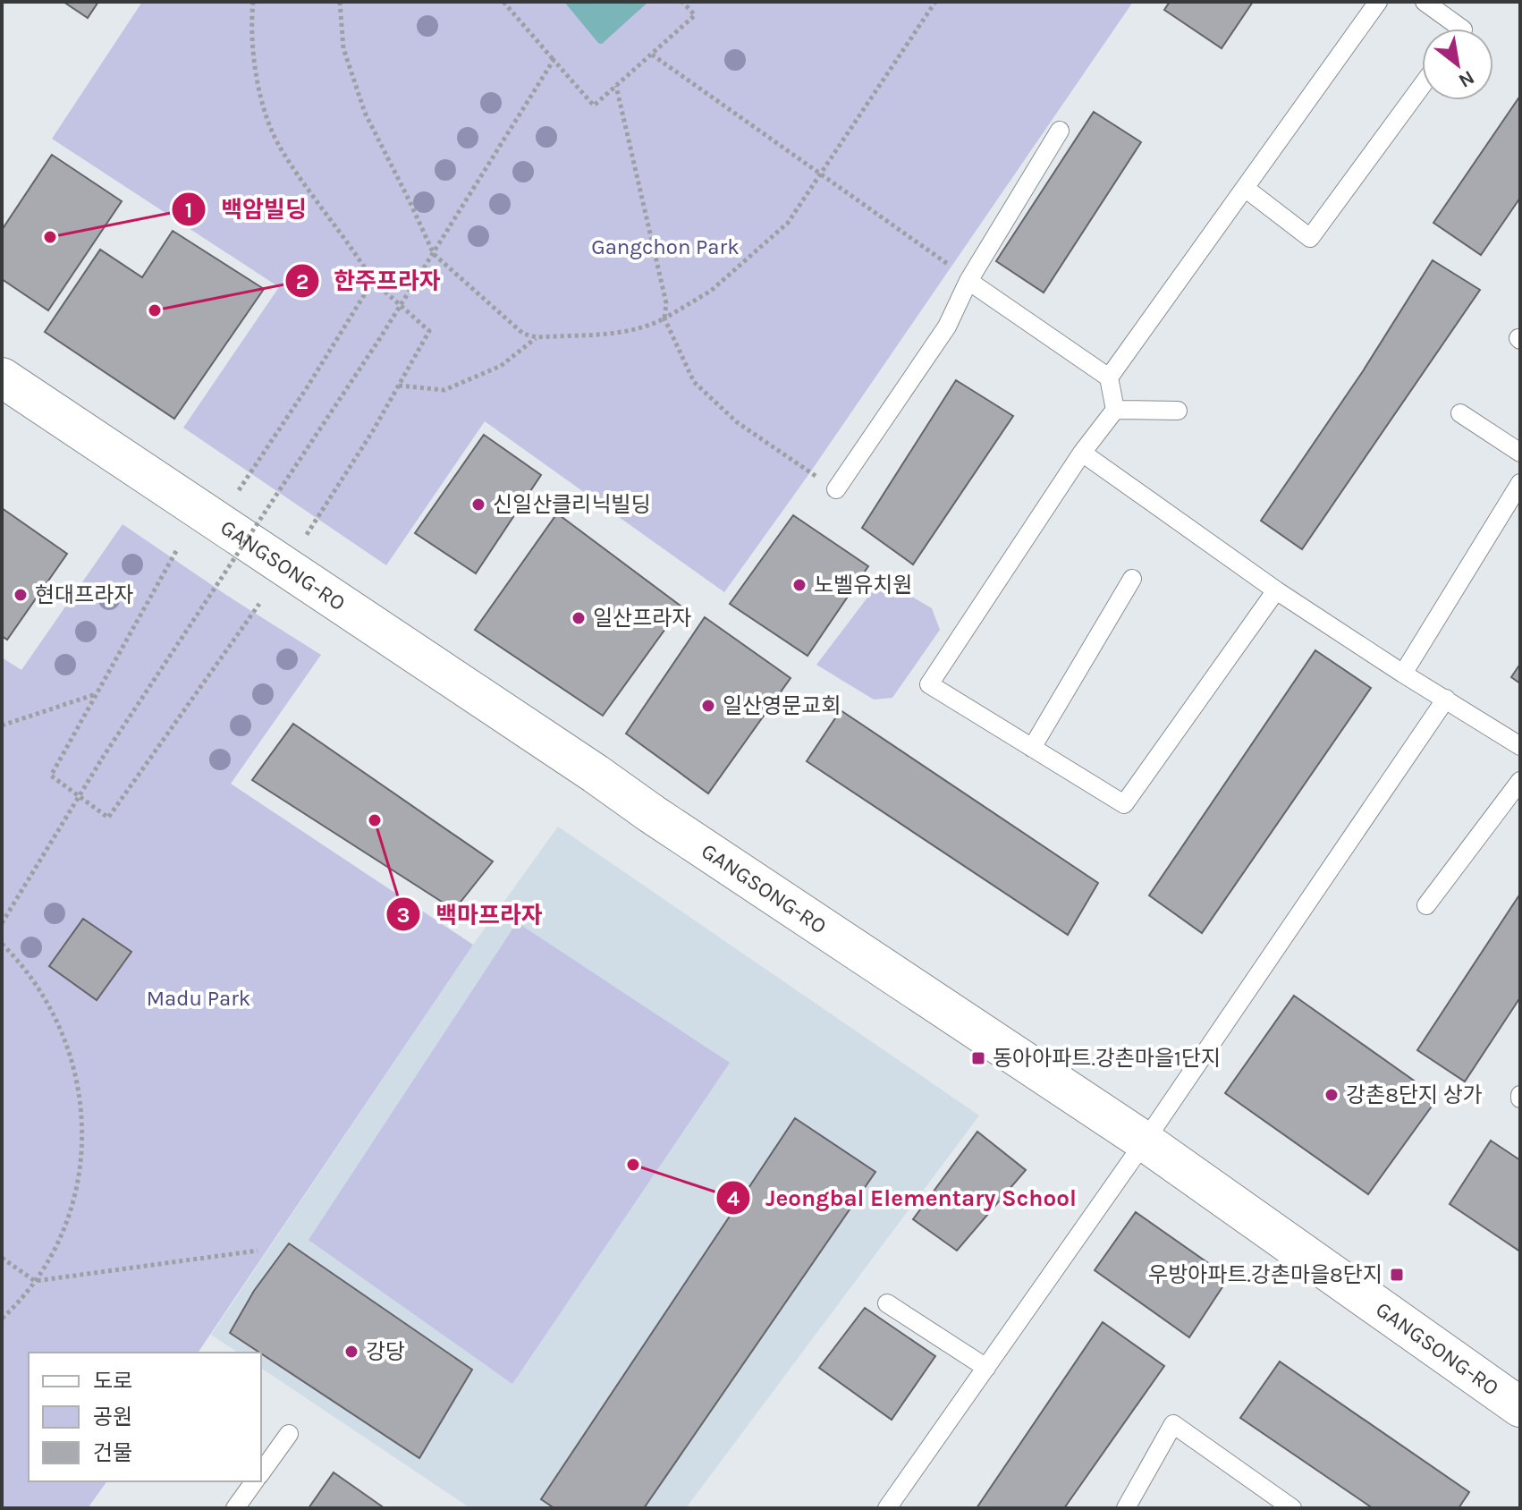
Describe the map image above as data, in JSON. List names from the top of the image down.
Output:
{
  "streets": {
    "main road": ["GANGSONG-RO"]
  },
  "parks": ["Gangchon Park", "Madu Park"],
  "places": {
    "other": [
      "백암빌딩",
      "한주프라자",
      "신일산클리닉빌딩",
      "노벨유치원",
      "현대프라자",
      "일산프라자",
      "일산영문교회",
      "백마프라자",
      "강촌8단지 상가",
      "Jeongbal Elementary School",
      "강당"
    ],
    "transit": ["동아아파트.강촌마을1단지", "우방아파트.강촌마을8단지"]
  },
  "legend": ["도로", "공원", "건물"],
  "north": "bottom right"
}
